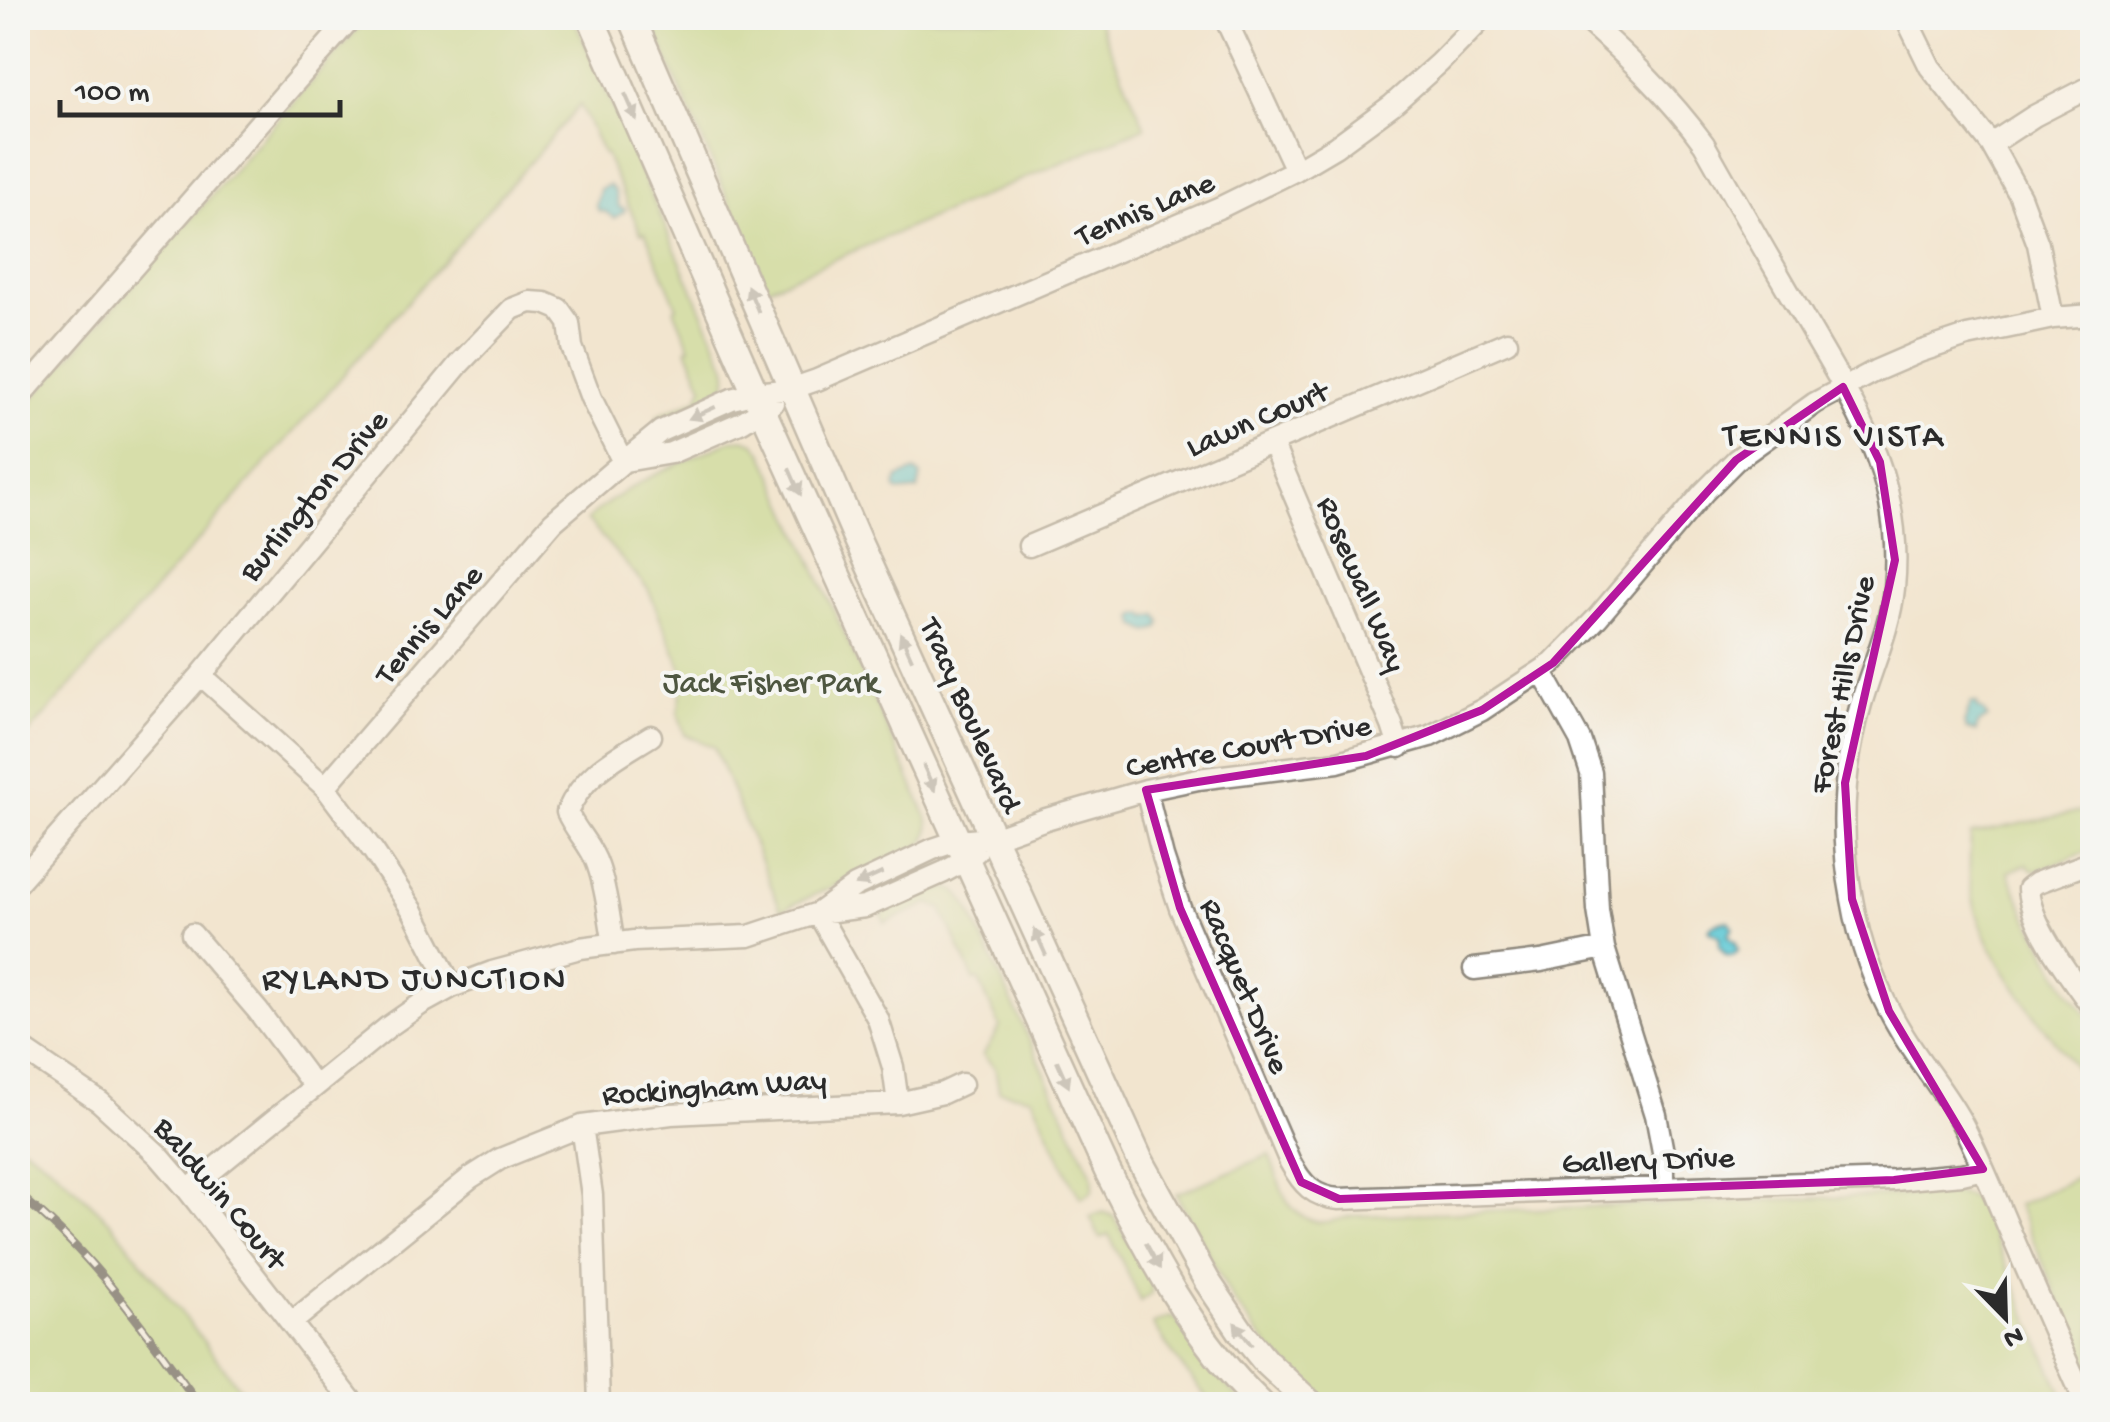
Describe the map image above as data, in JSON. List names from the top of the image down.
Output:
{
  "streets": {
    "main road": ["Tracy Boulevard"],
    "street": [
      "Tennis Lane",
      "Lawn Court",
      "Burlington Drive",
      "Rosewall Way",
      "Forest Hills Drive",
      "Centre Court Drive",
      "Racquet Drive",
      "Rockingham Way",
      "Gallery Drive",
      "Baldwin Court"
    ]
  },
  "crossings": [
    ["Tennis Lane", "Burlington Drive"],
    ["Tennis Lane", "Tracy Boulevard"],
    ["Lawn Court", "Rosewall Way"],
    ["Rosewall Way", "Centre Court Drive"],
    ["Forest Hills Drive", "Centre Court Drive"],
    ["Forest Hills Drive", "Gallery Drive"],
    ["Tracy Boulevard", "Centre Court Drive"],
    ["Centre Court Drive", "Racquet Drive"],
    ["Centre Court Drive", "Baldwin Court"],
    ["Racquet Drive", "Gallery Drive"],
    ["Rockingham Way", "Baldwin Court"]
  ],
  "districts": ["TENNIS VISTA", "RYLAND JUNCTION"],
  "parks": ["Jack Fisher Park"],
  "scale_bar": "100 m",
  "north": "bottom right"
}
